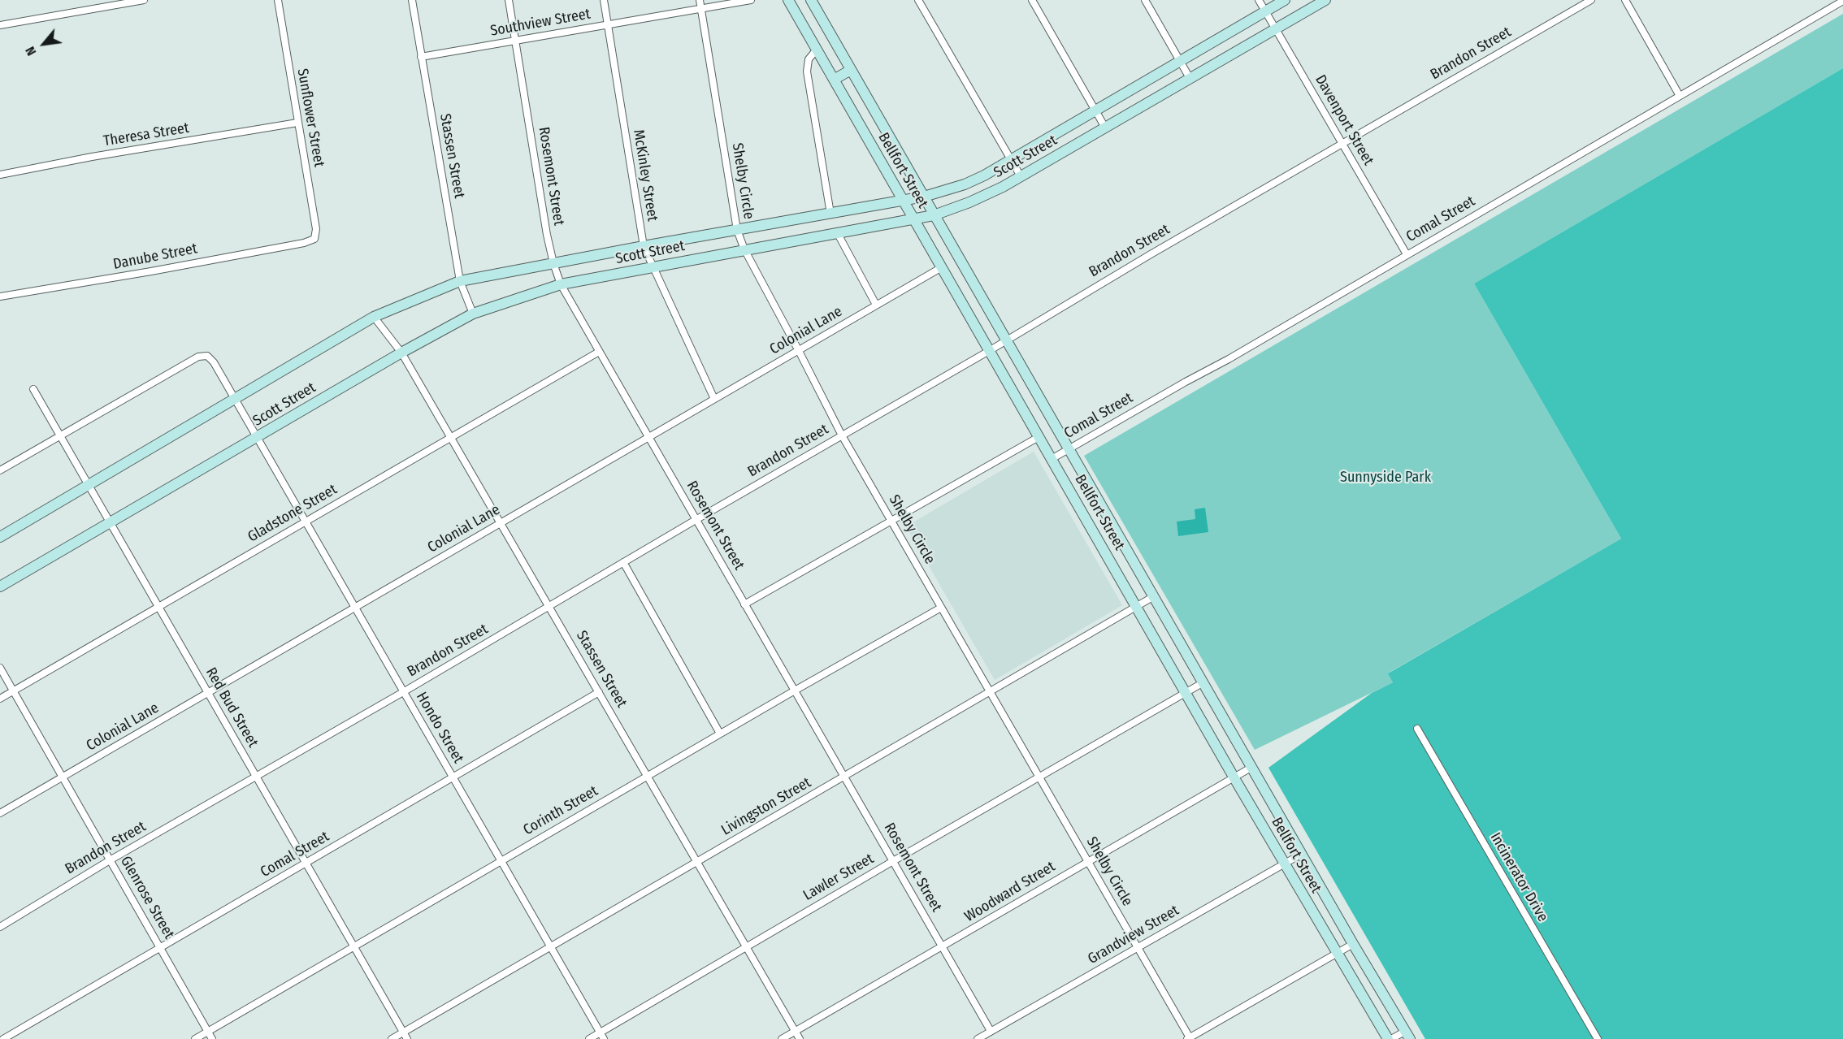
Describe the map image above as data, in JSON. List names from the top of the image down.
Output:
{
  "streets": {
    "main road": ["Scott Street", "Bellfort Street"],
    "street": [
      "Southview Street",
      "Brandon Street",
      "Sunflower Street",
      "Davenport Street",
      "Theresa Street",
      "Stassen Street",
      "McKinley Street",
      "Rosemont Street",
      "Shelby Circle",
      "Comal Street",
      "Danube Street",
      "Colonial Lane",
      "Gladstone Street",
      "Red Bud Street",
      "Hondo Street",
      "Livingston Street",
      "Corinth Street",
      "Lawler Street",
      "Incinerator Drive",
      "Woodward Street",
      "Glenrose Street",
      "Grandview Street"
    ]
  },
  "crossings": [
    ["Southview Street", "Stassen Street"],
    ["Southview Street", "McKinley Street"],
    ["Southview Street", "Rosemont Street"],
    ["Southview Street", "Shelby Circle"],
    ["Brandon Street", "Davenport Street"],
    ["Brandon Street", "Stassen Street"],
    ["Brandon Street", "Bellfort Street"],
    ["Brandon Street", "Rosemont Street"],
    ["Brandon Street", "Shelby Circle"],
    ["Brandon Street", "Red Bud Street"],
    ["Brandon Street", "Hondo Street"],
    ["Brandon Street", "Glenrose Street"],
    ["Sunflower Street", "Theresa Street"],
    ["Sunflower Street", "Danube Street"],
    ["Davenport Street", "Scott Street"],
    ["Davenport Street", "Comal Street"],
    ["Stassen Street", "Scott Street"],
    ["Stassen Street", "Comal Street"],
    ["Stassen Street", "Colonial Lane"],
    ["Stassen Street", "Gladstone Street"],
    ["Stassen Street", "Livingston Street"],
    ["Stassen Street", "Corinth Street"],
    ["Stassen Street", "Lawler Street"],
    ["Stassen Street", "Woodward Street"],
    ["Scott Street", "Bellfort Street"],
    ["Scott Street", "McKinley Street"],
    ["Scott Street", "Rosemont Street"],
    ["Scott Street", "Shelby Circle"],
    ["Scott Street", "Red Bud Street"],
    ["Scott Street", "Hondo Street"],
    ["Bellfort Street", "Comal Street"],
    ["Bellfort Street", "Colonial Lane"],
    ["Bellfort Street", "Livingston Street"],
    ["Bellfort Street", "Lawler Street"],
    ["Bellfort Street", "Woodward Street"],
    ["Bellfort Street", "Grandview Street"],
    ["McKinley Street", "Colonial Lane"],
    ["Rosemont Street", "Colonial Lane"],
    ["Rosemont Street", "Gladstone Street"],
    ["Rosemont Street", "Livingston Street"],
    ["Rosemont Street", "Corinth Street"],
    ["Rosemont Street", "Lawler Street"],
    ["Rosemont Street", "Woodward Street"],
    ["Rosemont Street", "Grandview Street"],
    ["Shelby Circle", "Colonial Lane"],
    ["Shelby Circle", "Livingston Street"],
    ["Shelby Circle", "Corinth Street"],
    ["Shelby Circle", "Lawler Street"],
    ["Shelby Circle", "Woodward Street"],
    ["Shelby Circle", "Grandview Street"],
    ["Comal Street", "Red Bud Street"],
    ["Comal Street", "Hondo Street"],
    ["Comal Street", "Glenrose Street"],
    ["Colonial Lane", "Red Bud Street"],
    ["Colonial Lane", "Hondo Street"],
    ["Colonial Lane", "Glenrose Street"],
    ["Gladstone Street", "Red Bud Street"],
    ["Gladstone Street", "Hondo Street"],
    ["Gladstone Street", "Glenrose Street"],
    ["Red Bud Street", "Hondo Street"],
    ["Red Bud Street", "Livingston Street"],
    ["Red Bud Street", "Corinth Street"],
    ["Hondo Street", "Livingston Street"],
    ["Hondo Street", "Corinth Street"],
    ["Hondo Street", "Lawler Street"],
    ["Corinth Street", "Glenrose Street"]
  ],
  "parks": ["Sunnyside Park"],
  "north": "bottom left"
}
